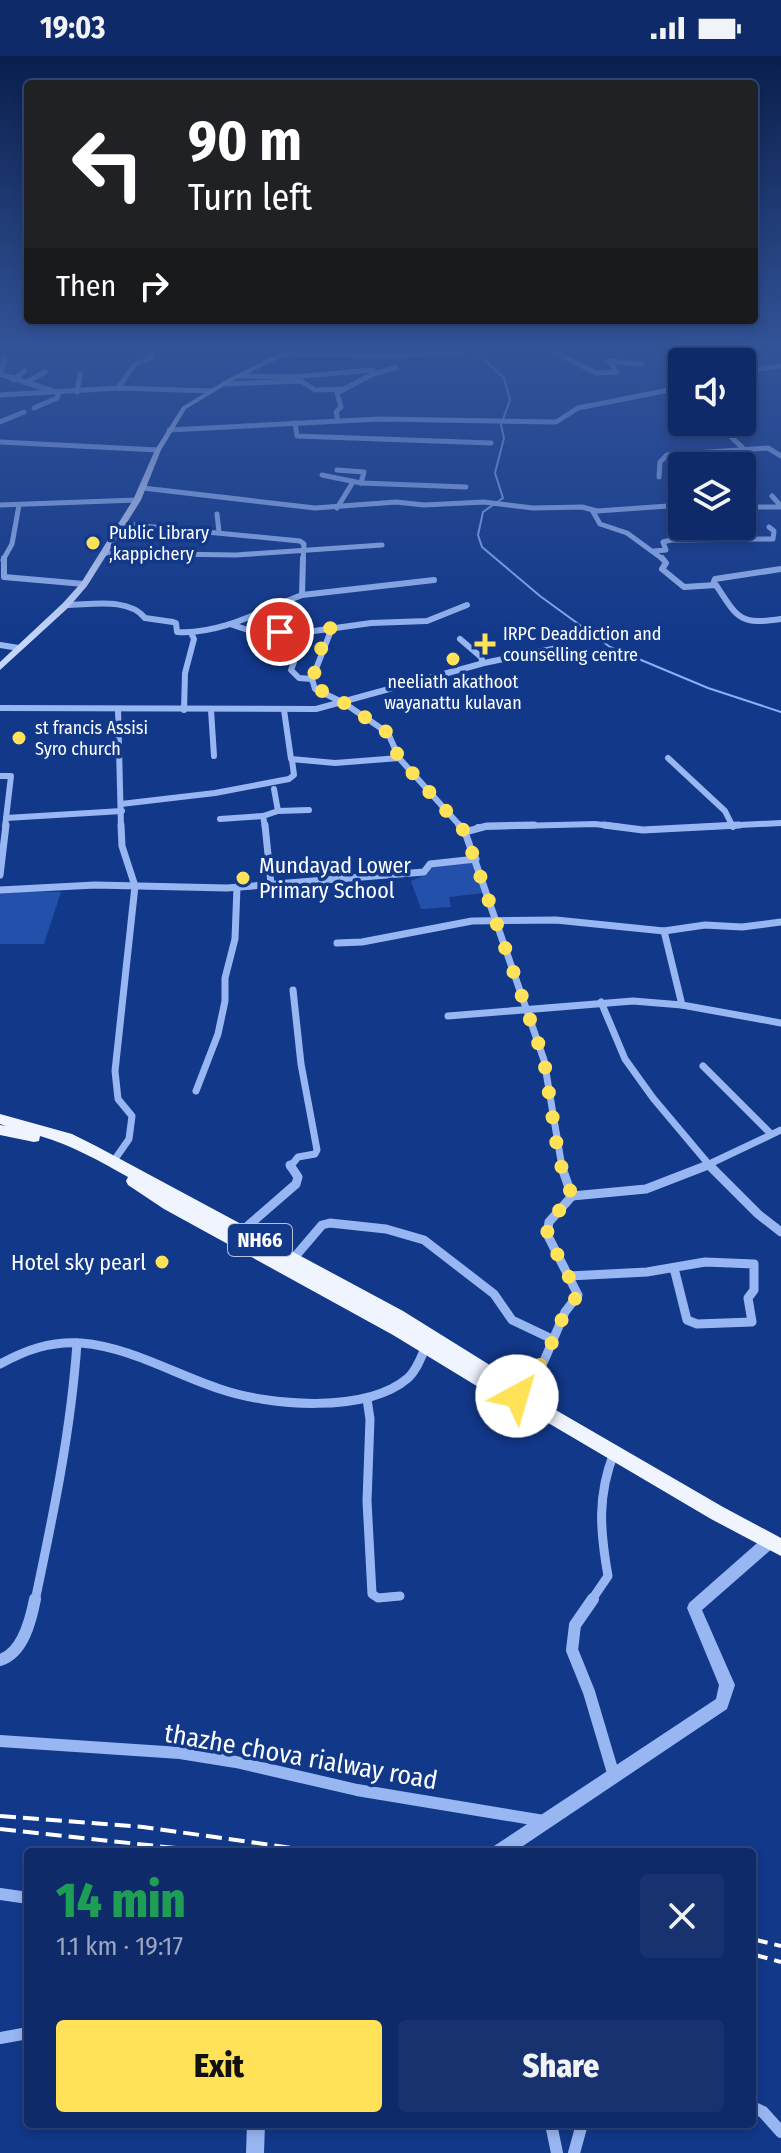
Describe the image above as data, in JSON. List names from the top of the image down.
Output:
{
  "streets": {
    "highway": ["NH66"],
    "street": ["thazhe chova rialway road"]
  },
  "places": {
    "other": [
      "Public Library ,kappichery",
      "neeliath akathoot wayanattu kulavan",
      "st francis Assisi Syro church",
      "Mundayad Lower Primary School",
      "Hotel sky pearl"
    ],
    "health": ["IRPC Deaddiction and counselling centre"]
  },
  "page": {
    "status": "19:03",
    "turn": ["90 m", "Turn left"],
    "then": "Then",
    "heading": ["14 min", "1.1 km · 19:17"],
    "buttons": ["Exit", "Share"]
  }
}
